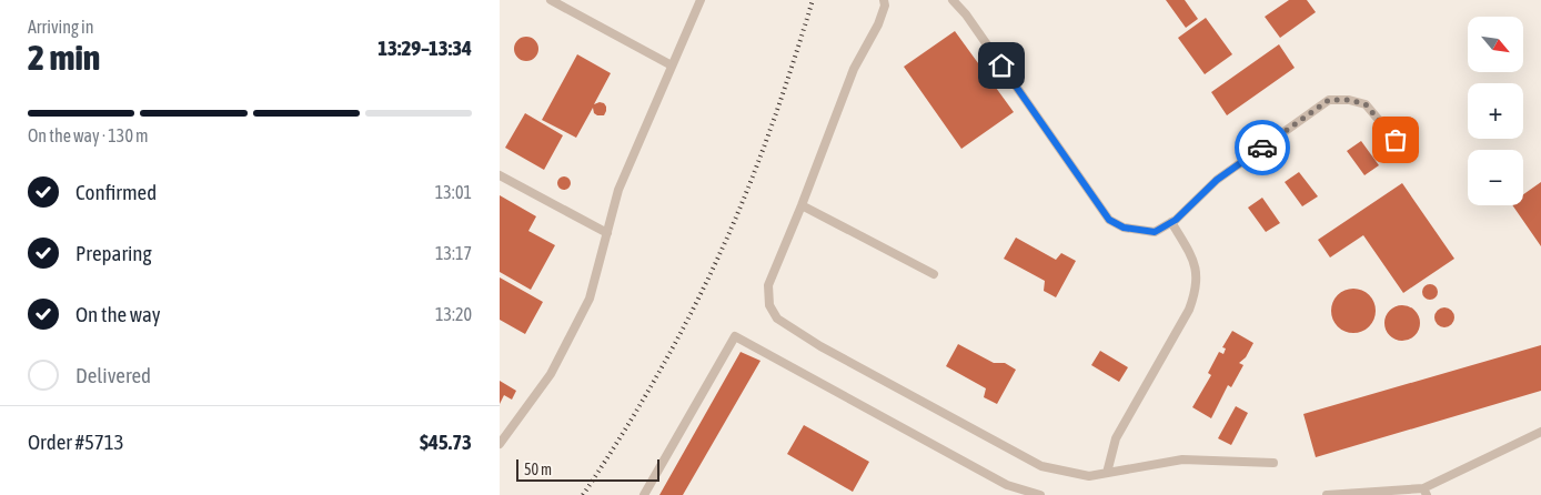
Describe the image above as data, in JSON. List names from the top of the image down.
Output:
{
  "scale_bar": "50 m",
  "north": "bottom right",
  "page": {
    "heading": ["2 min", "Arriving in", "13:29–13:34"],
    "panel": ["Order #5713", "$45.73"],
    "map_buttons": ["+", "−"],
    "bar": "On the way · 130 m",
    "list": [
      ["Confirmed", "13:01"],
      ["Preparing", "13:17"],
      ["On the way", "13:20"],
      "Delivered"
    ],
    "scale": "50 m"
  }
}
